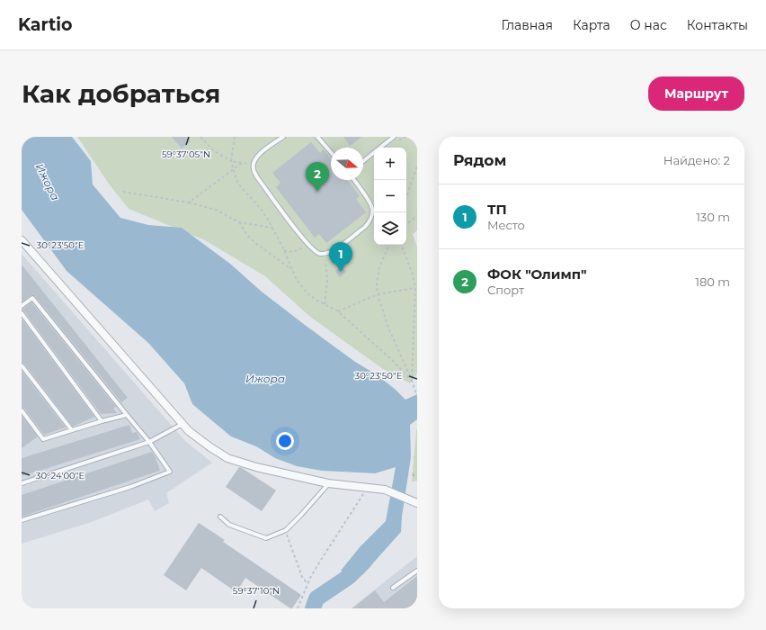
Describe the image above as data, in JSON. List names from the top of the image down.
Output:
{
  "water": ["Ижора"],
  "north": "right",
  "page": {
    "header": "Kartio",
    "nav": [
      "Главная",
      "Карта",
      "О нас",
      "Контакты"
    ],
    "buttons": "Маршрут",
    "title": "Как добраться",
    "heading": ["Рядом", "Найдено: 2"],
    "map_buttons": ["+", "−"],
    "pins": ["2", "1"],
    "list": [
      {
        "mark": "1",
        "name": "ТП",
        "note": "Место",
        "value": "130 m"
      },
      {
        "mark": "2",
        "name": "ФОК \"Олимп\"",
        "note": "Спорт",
        "value": "180 m"
      }
    ]
  },
  "coordinates": [
    "59°37'05\"N",
    "30°23'50\"E",
    "30°24'00\"E",
    "59°37'10\"N"
  ]
}
